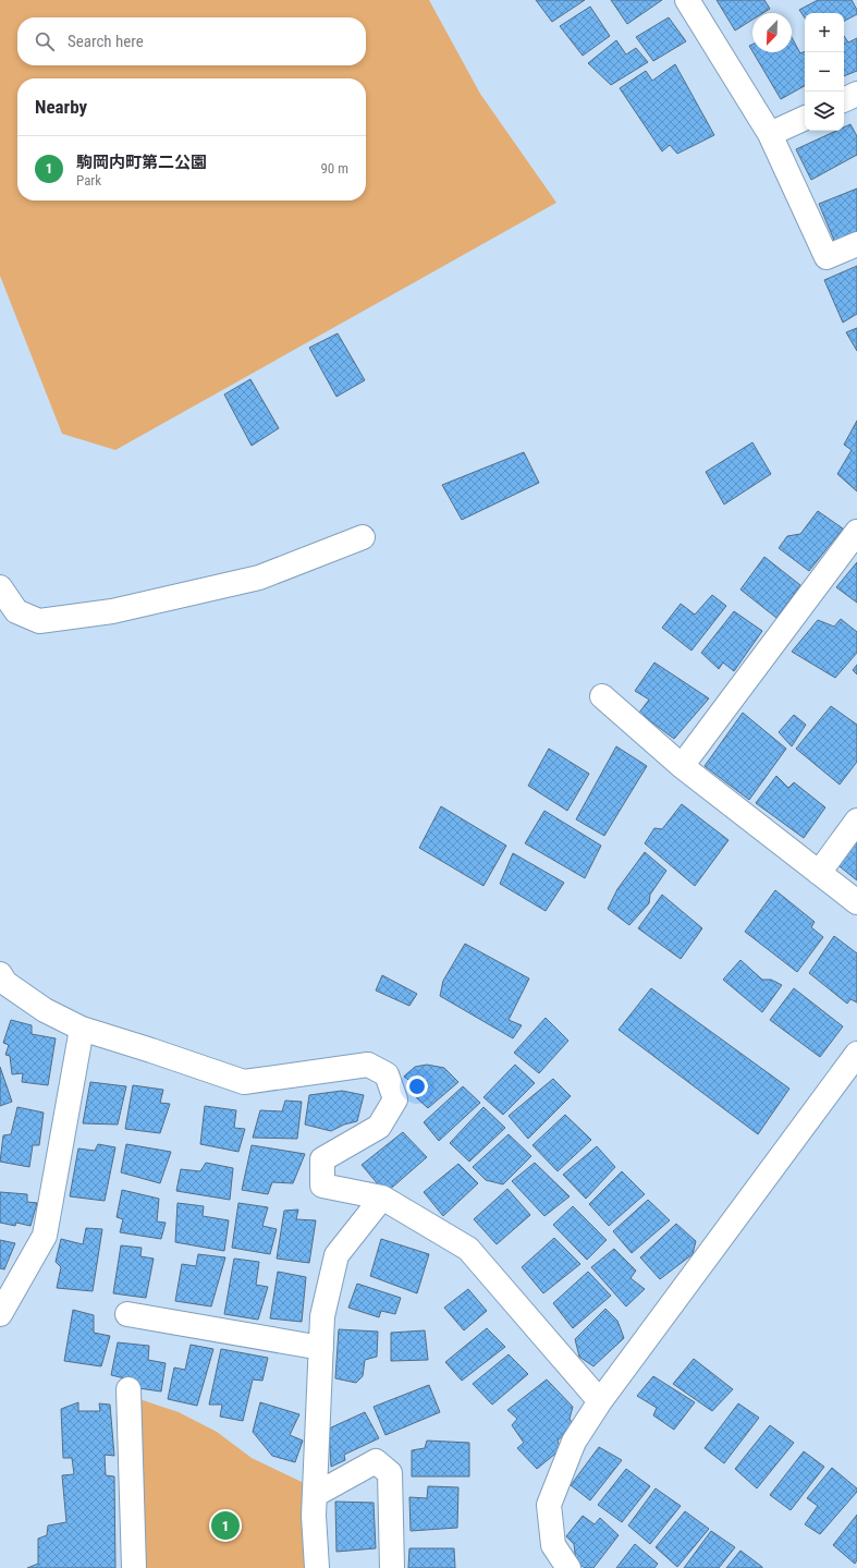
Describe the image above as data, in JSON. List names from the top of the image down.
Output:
{
  "north": "bottom left",
  "page": {
    "map_buttons": ["+", "−"],
    "search": "Search here",
    "heading": "Nearby",
    "list": [
      {
        "mark": "1",
        "name": "駒岡内町第二公園",
        "note": "Park",
        "value": "90 m"
      }
    ],
    "pins": "1"
  }
}
